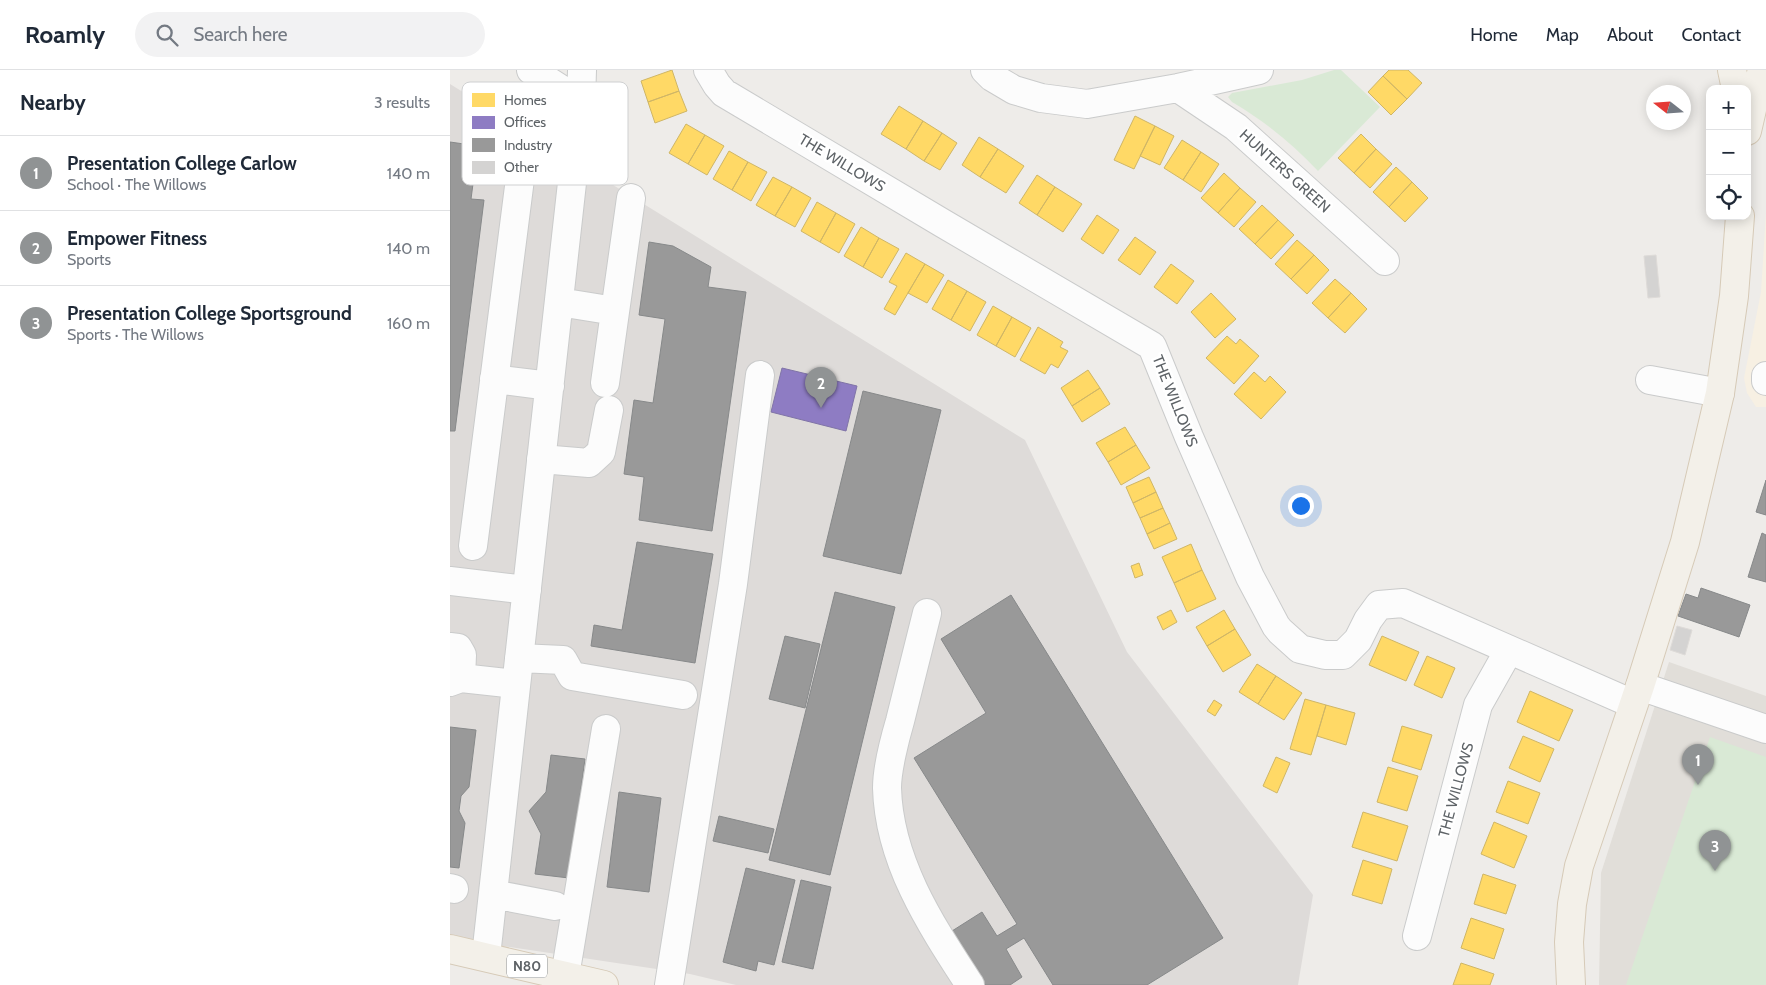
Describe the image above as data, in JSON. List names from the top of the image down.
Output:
{
  "streets": {
    "main road": ["N80"],
    "street": ["THE WILLOWS", "HUNTERS GREEN"]
  },
  "legend": [
    "Homes",
    "Offices",
    "Industry",
    "Other"
  ],
  "north": "left",
  "page": {
    "header": "Roamly",
    "search": "Search here",
    "nav": [
      "Home",
      "Map",
      "About",
      "Contact"
    ],
    "heading": ["Nearby", "3 results"],
    "map_buttons": ["+", "−"],
    "list": [
      {
        "mark": "1",
        "name": "Presentation College Carlow",
        "note": "School · The Willows",
        "value": "140 m"
      },
      {
        "mark": "2",
        "name": "Empower Fitness",
        "note": "Sports",
        "value": "140 m"
      },
      {
        "mark": "3",
        "name": "Presentation College Sportsground",
        "note": "Sports · The Willows",
        "value": "160 m"
      }
    ],
    "pins": ["2", "1", "3"]
  }
}
